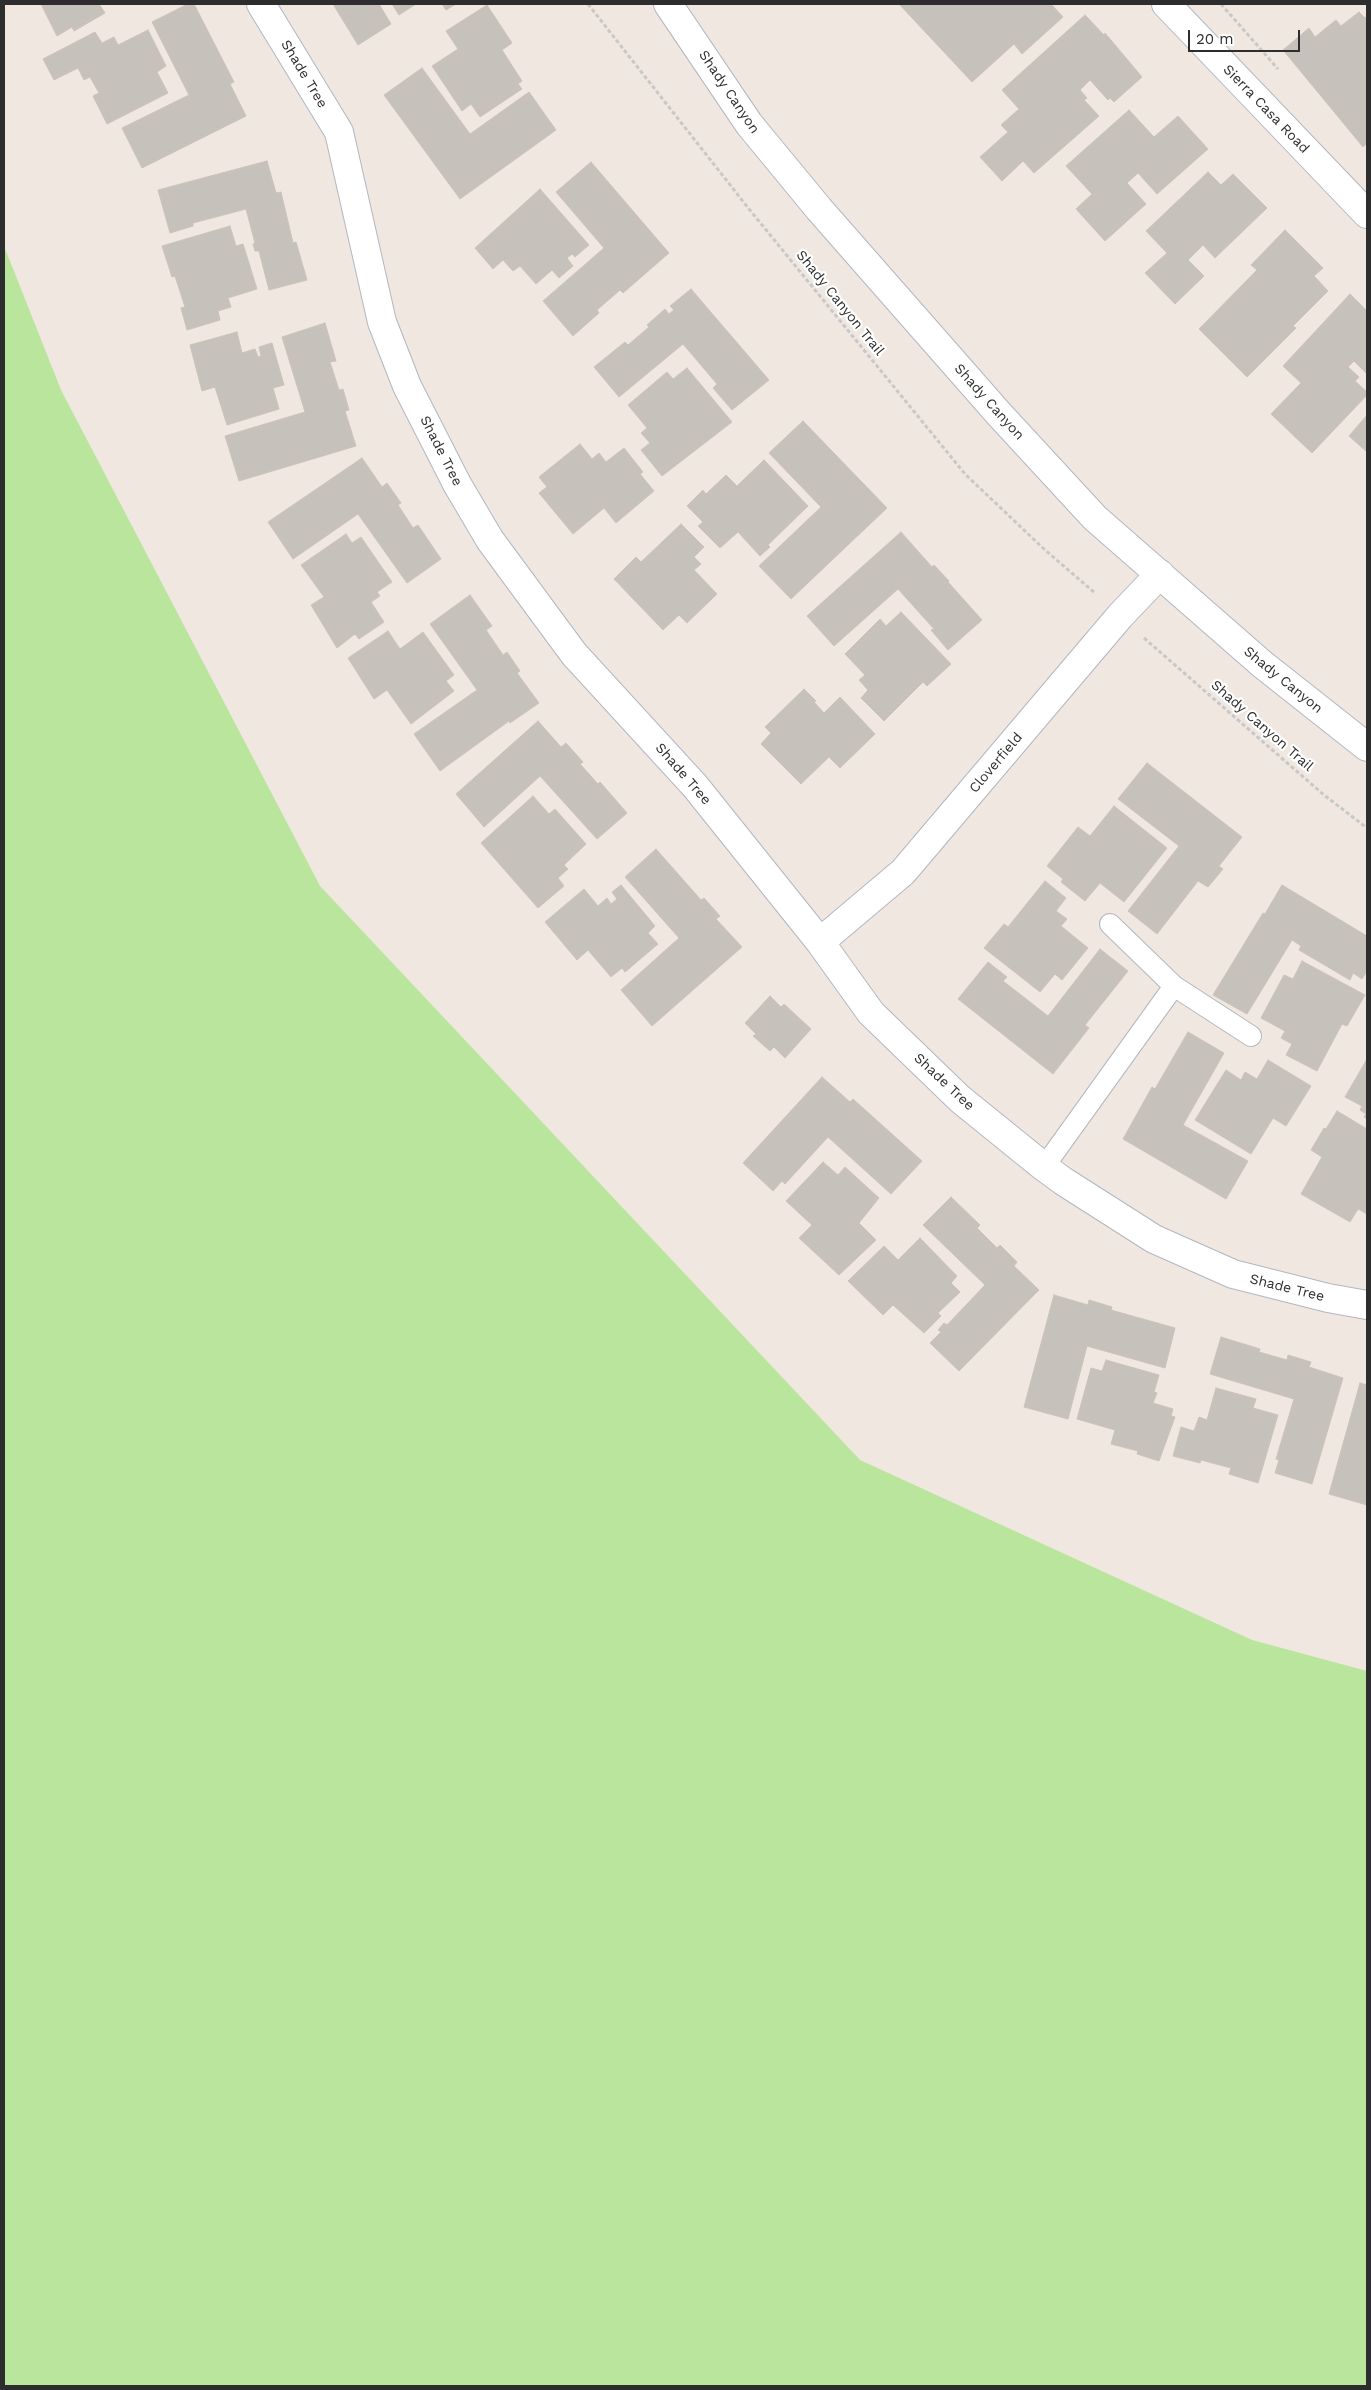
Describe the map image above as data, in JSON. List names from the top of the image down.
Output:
{
  "streets": {
    "street": [
      "Shade Tree",
      "Shady Canyon",
      "Sierra Casa Road",
      "Cloverfield"
    ],
    "path": ["Shady Canyon Trail"]
  },
  "crossings": [
    ["Shade Tree", "Cloverfield"],
    ["Shady Canyon", "Cloverfield"]
  ],
  "scale_bar": "20 m"
}
